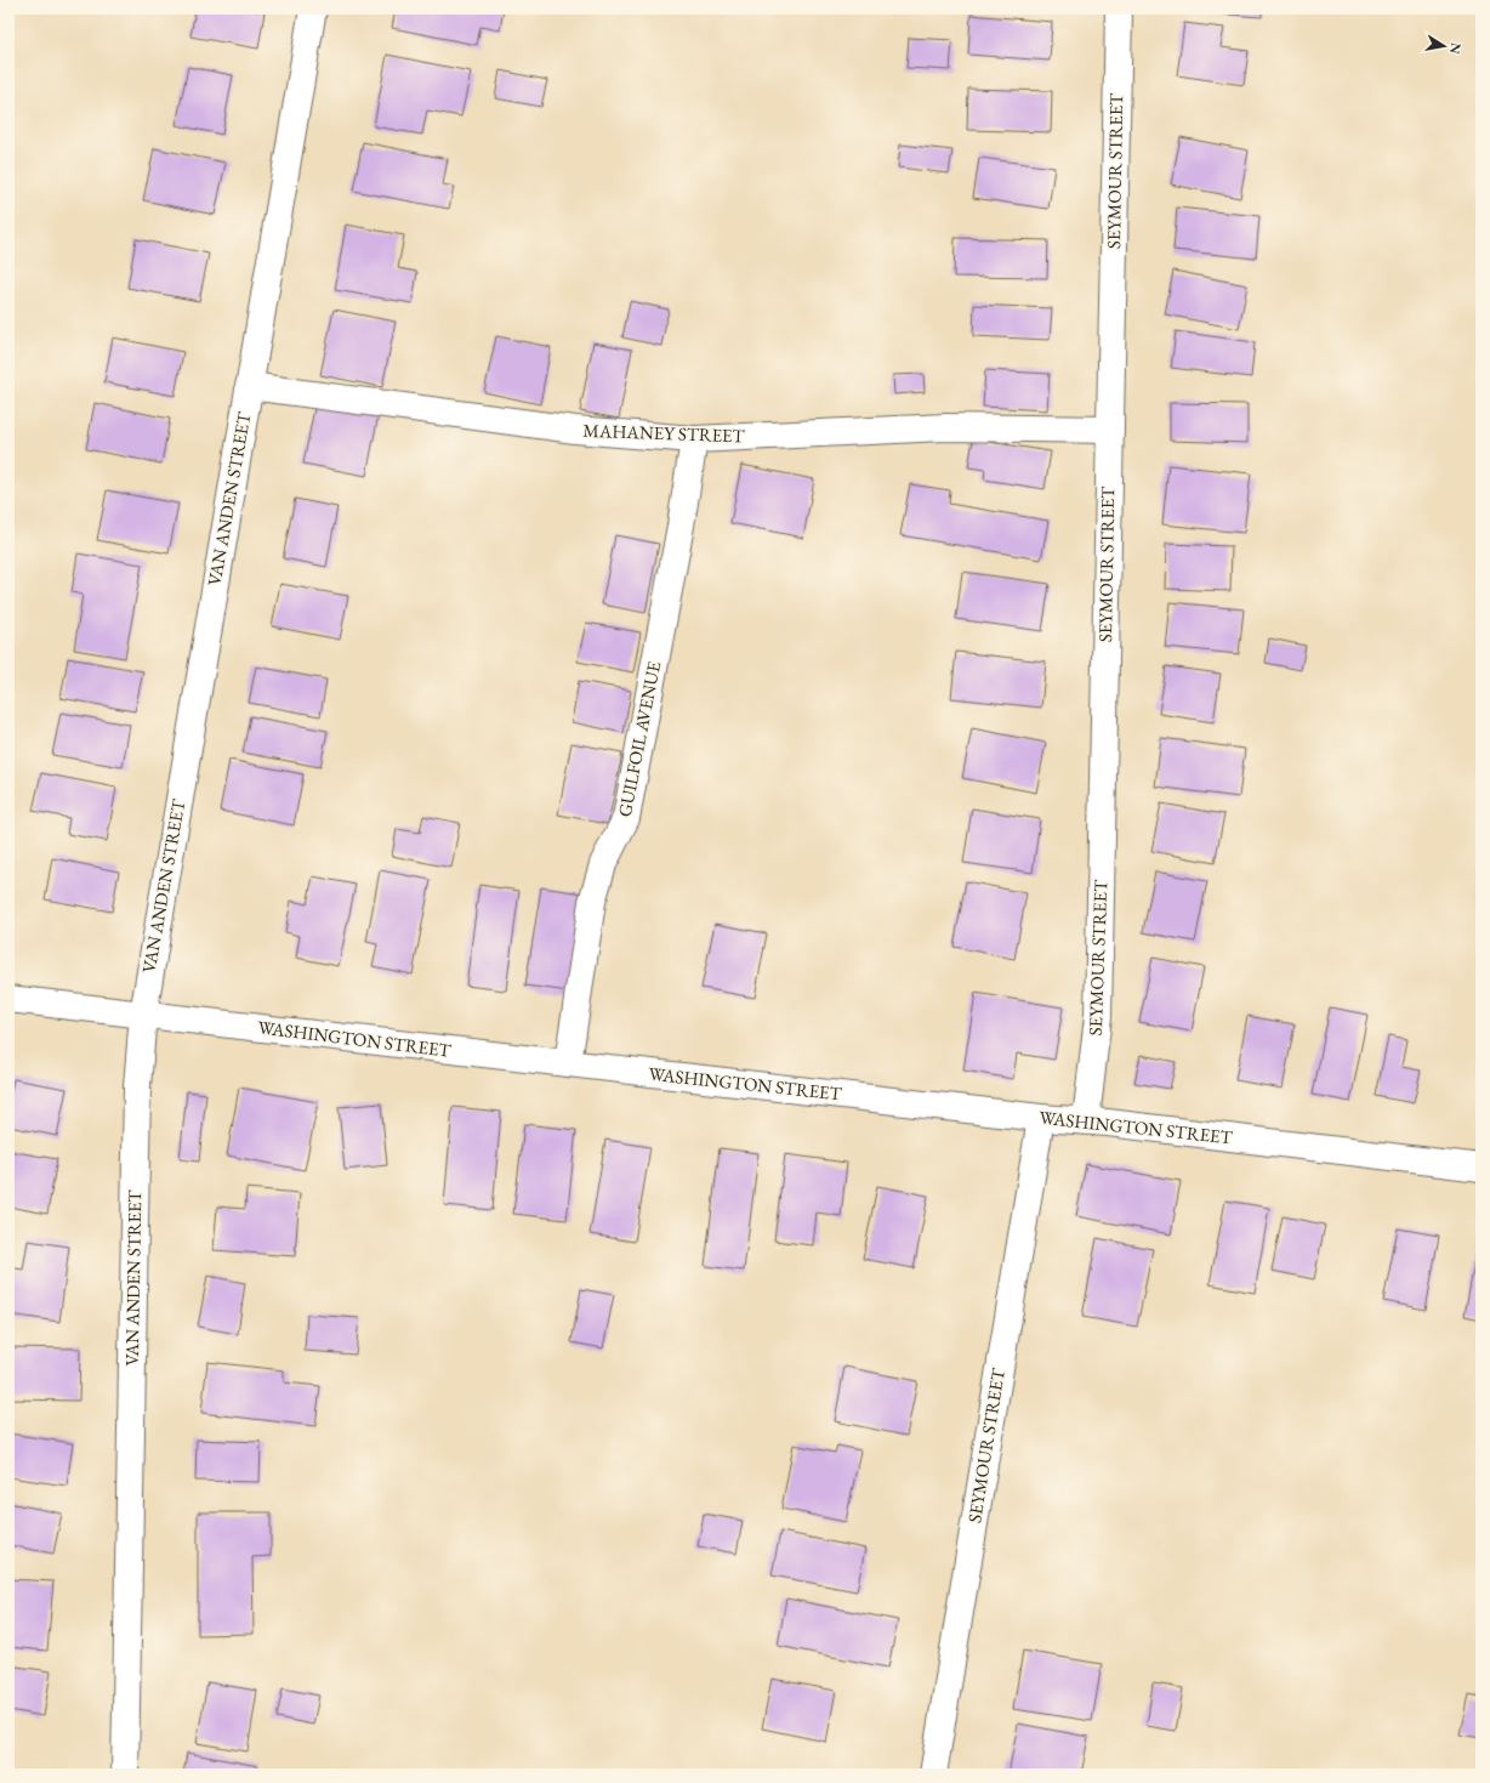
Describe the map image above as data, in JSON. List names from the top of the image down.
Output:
{
  "streets": {
    "street": [
      "SEYMOUR STREET",
      "MAHANEY STREET",
      "VAN ANDEN STREET",
      "GUILFOIL AVENUE",
      "WASHINGTON STREET"
    ]
  },
  "crossings": [
    ["SEYMOUR STREET", "MAHANEY STREET"],
    ["SEYMOUR STREET", "WASHINGTON STREET"],
    ["MAHANEY STREET", "VAN ANDEN STREET"],
    ["MAHANEY STREET", "GUILFOIL AVENUE"],
    ["VAN ANDEN STREET", "WASHINGTON STREET"],
    ["GUILFOIL AVENUE", "WASHINGTON STREET"]
  ],
  "north": "right"
}
